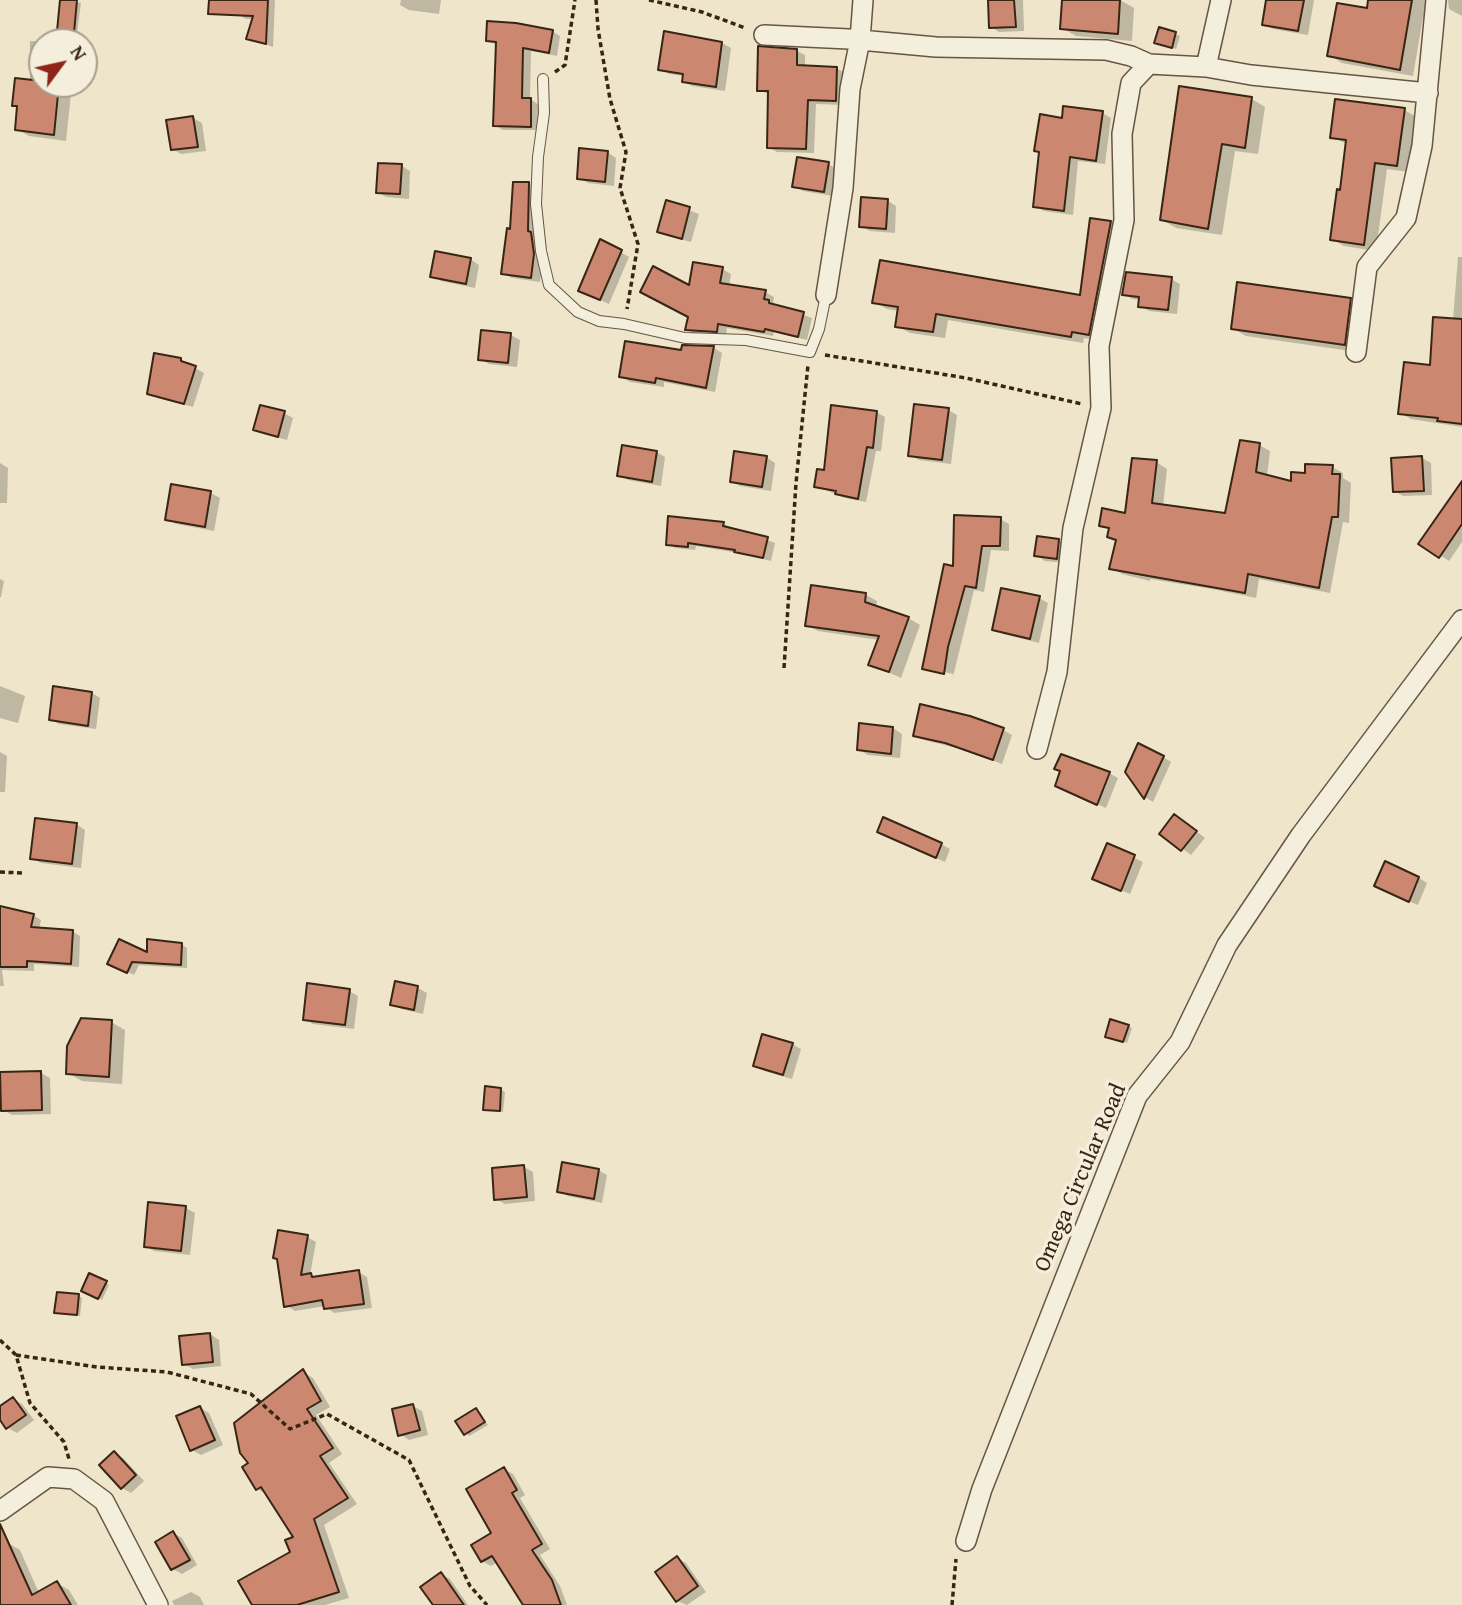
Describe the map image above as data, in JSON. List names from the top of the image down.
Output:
{
  "streets": {
    "street": ["Omega Circular Road"]
  },
  "north": "top right"
}
